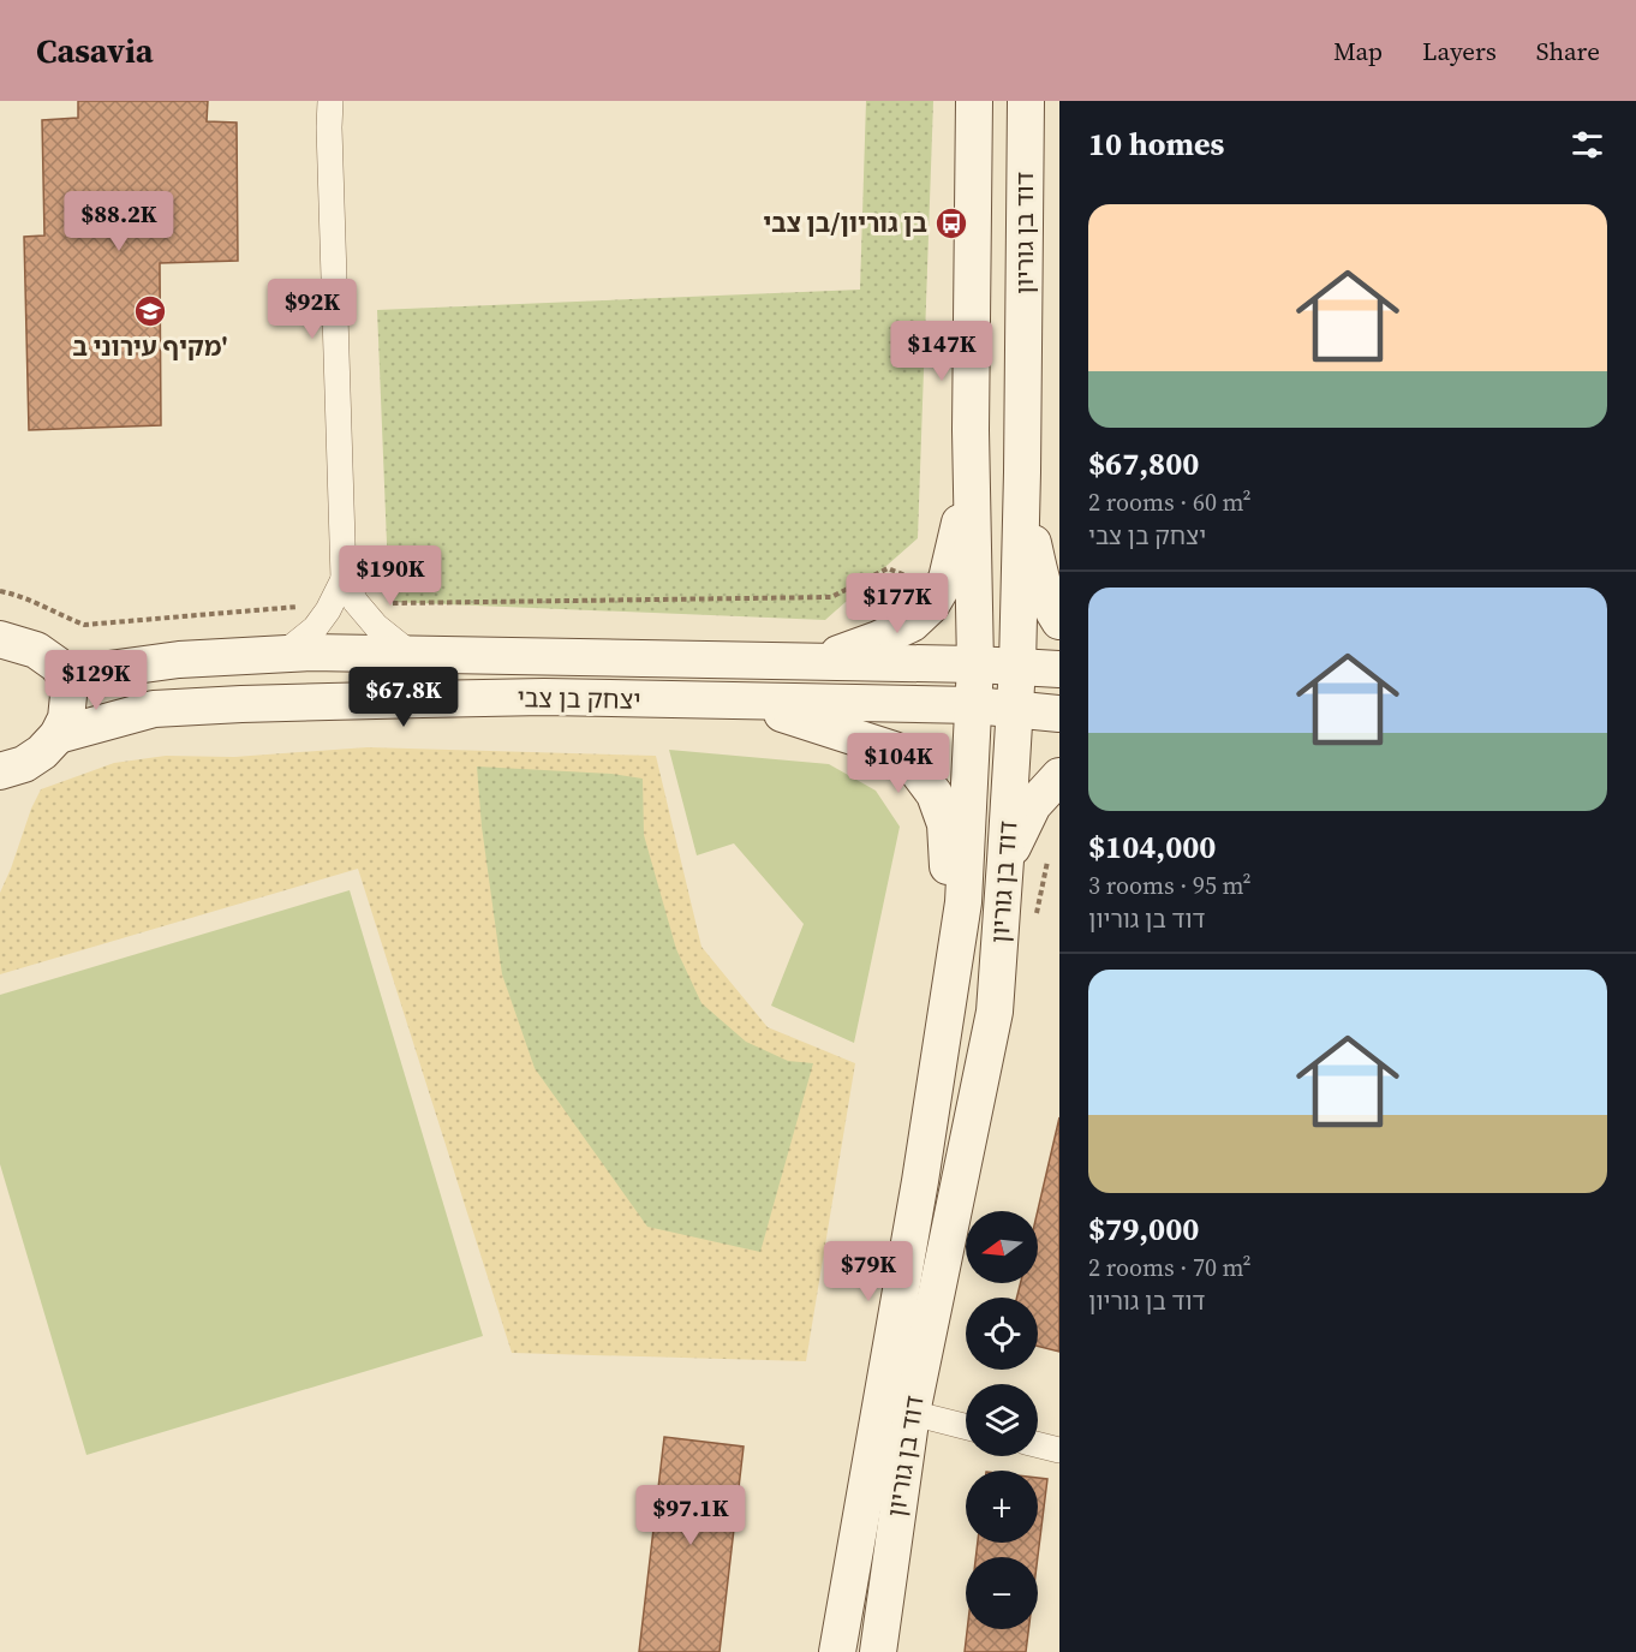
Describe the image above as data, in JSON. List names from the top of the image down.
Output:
{
  "streets": {
    "main road": ["דוד בן גוריון", "יצחק בן צבי"]
  },
  "crossings": [
    ["דוד בן גוריון", "יצחק בן צבי"]
  ],
  "places": {
    "bus stop": ["בן גוריון/בן צבי"],
    "school or university": ["מקיף עירוני ב'"]
  },
  "north": "left",
  "page": {
    "header": "Casavia",
    "nav": ["Map", "Layers", "Share"],
    "heading": "10 homes",
    "list": [
      {
        "name": "$67,800",
        "note": "2 rooms · 60 m² · יצחק בן צבי"
      },
      {
        "name": "$104,000",
        "note": "3 rooms · 95 m² · דוד בן גוריון"
      },
      {
        "name": "$79,000",
        "note": "2 rooms · 70 m² · דוד בן גוריון"
      }
    ],
    "price": [
      "$88.2K",
      "$92K",
      "$147K",
      "$190K",
      "$177K",
      "$129K",
      "$67.8K",
      "$104K",
      "$79K",
      "$97.1K"
    ],
    "map_buttons": ["+", "−"]
  }
}
